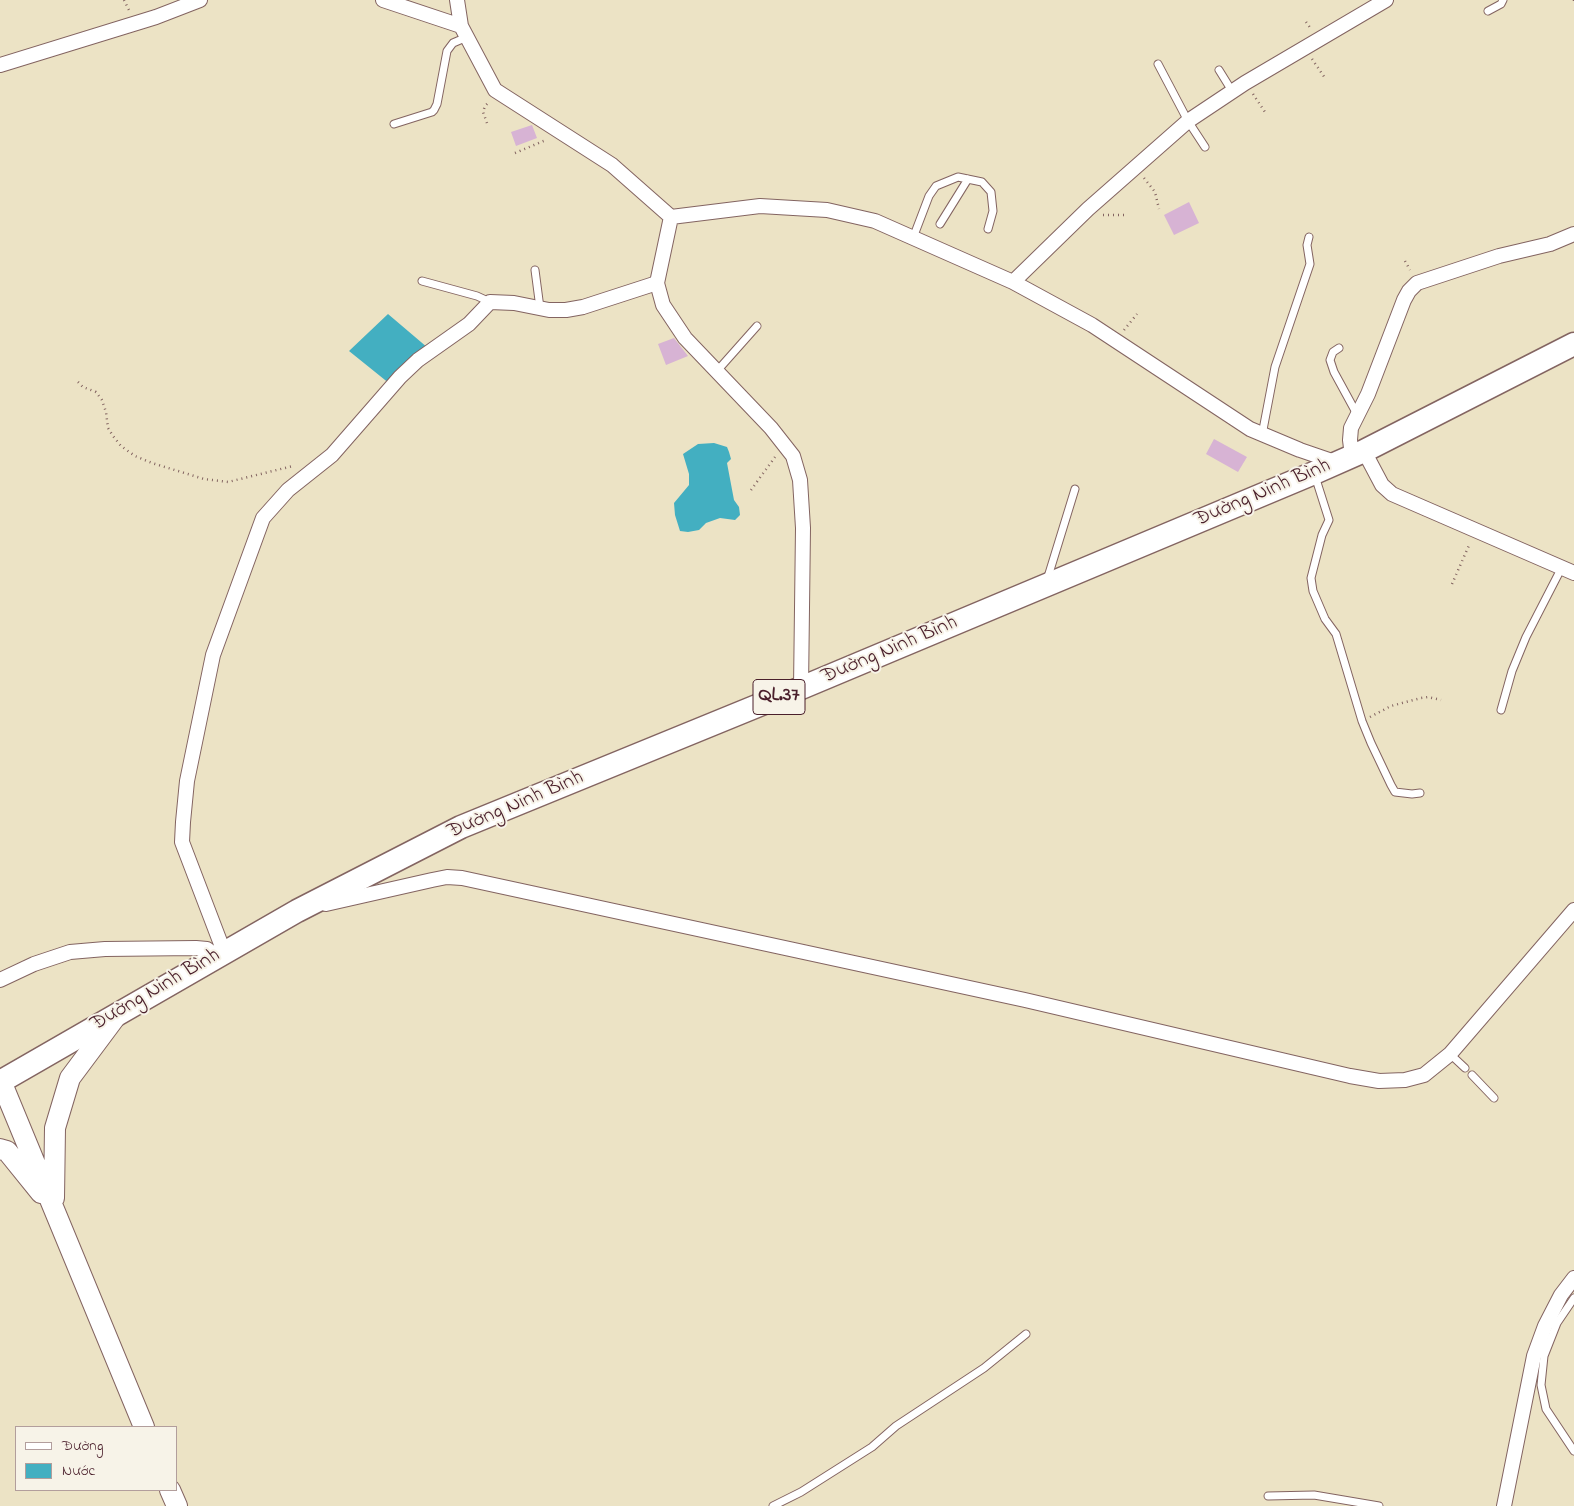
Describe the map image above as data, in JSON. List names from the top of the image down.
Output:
{
  "streets": {
    "highway": ["Đường Ninh Bình", "QL.37"]
  },
  "legend": ["Đường", "Nước"]
}
